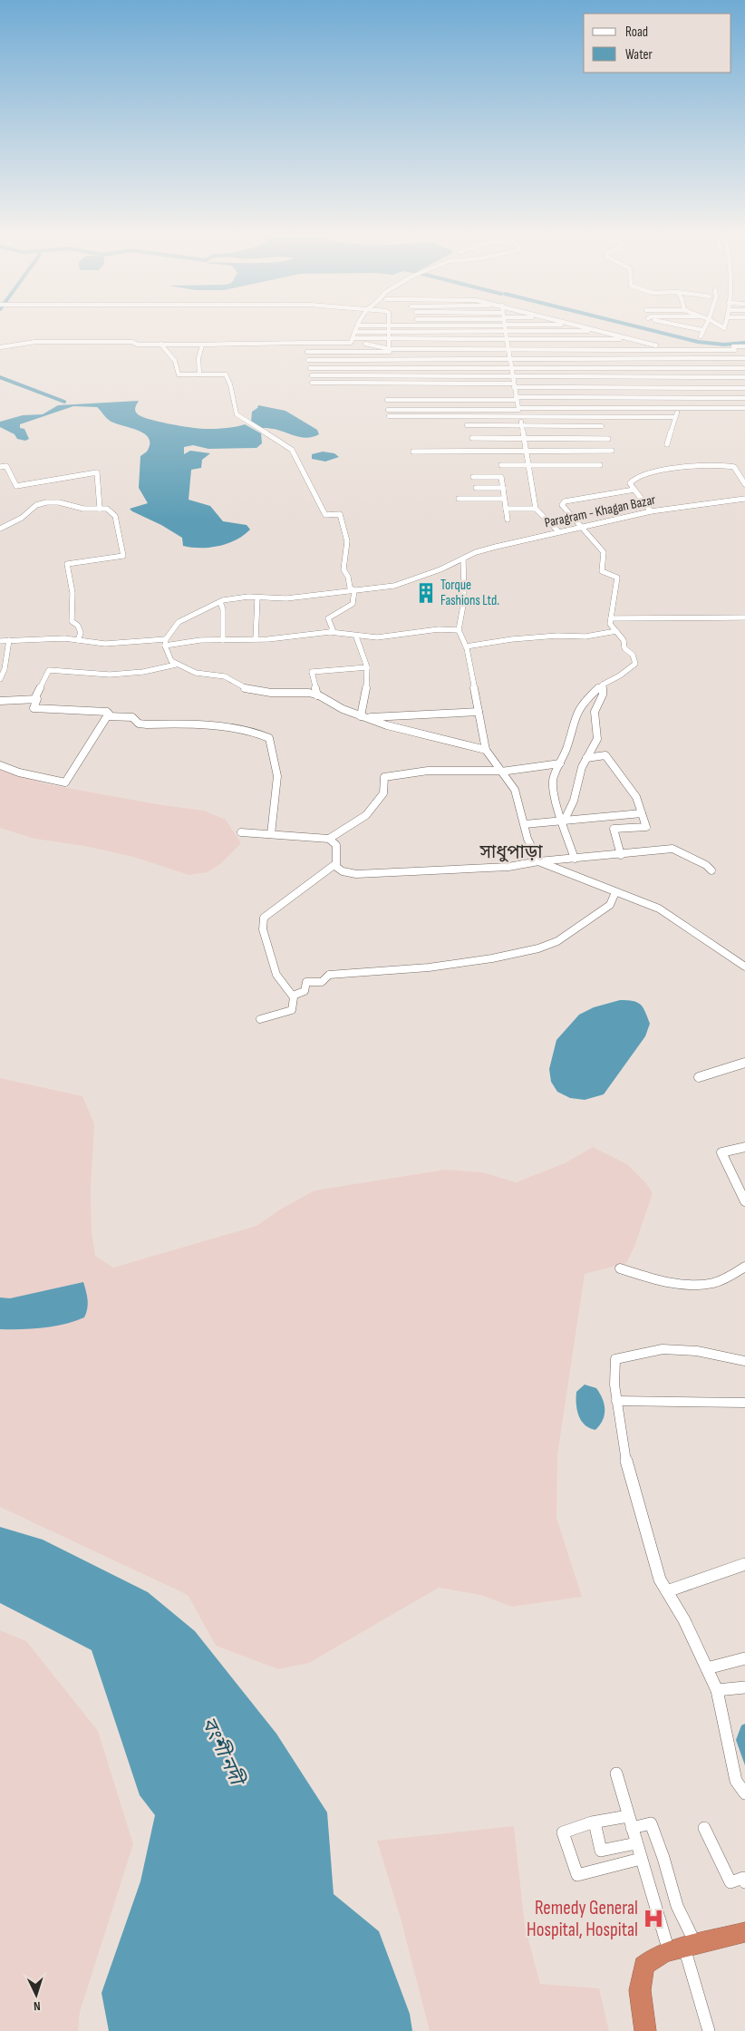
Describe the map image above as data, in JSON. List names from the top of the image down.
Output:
{
  "streets": {
    "street": ["Paragram - Khagan Bazar"]
  },
  "districts": ["সাধুপাড়া"],
  "water": ["বংশী নদী"],
  "places": {
    "building": ["Torque Fashions Ltd."],
    "hospital": ["Remedy General Hospital, Hospital"]
  },
  "legend": ["Road", "Water"],
  "north": "bottom"
}
